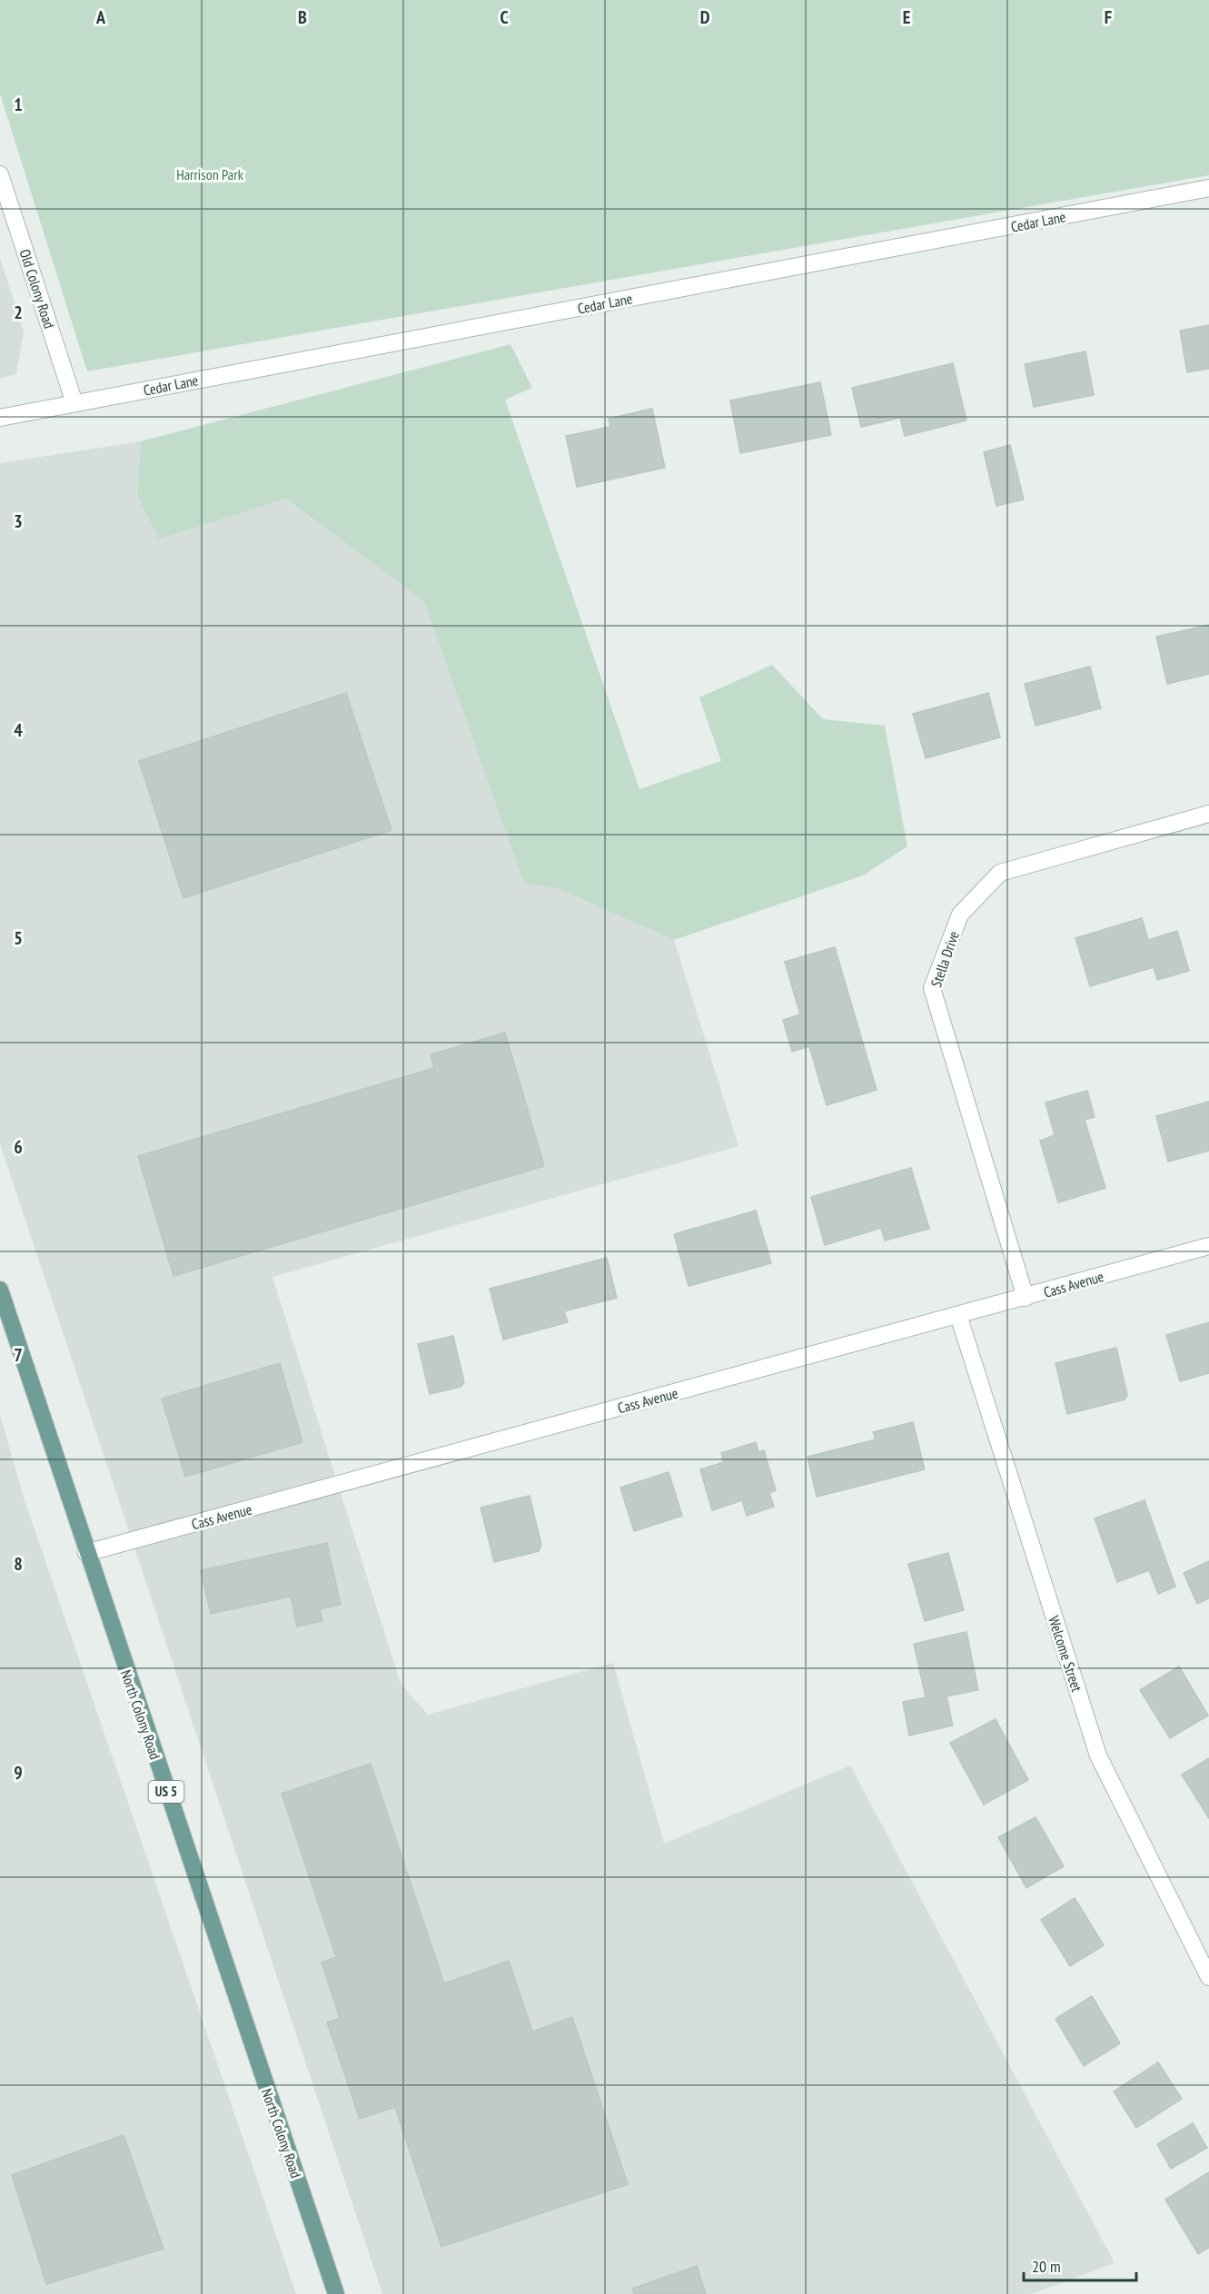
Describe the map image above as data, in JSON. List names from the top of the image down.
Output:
{
  "streets": {
    "main road": ["North Colony Road", "US 5"],
    "street": [
      "Cedar Lane",
      "Old Colony Road",
      "Stella Drive",
      "Cass Avenue",
      "Welcome Street"
    ]
  },
  "crossings": [
    ["Cedar Lane", "Old Colony Road"],
    ["Stella Drive", "Cass Avenue"],
    ["Cass Avenue", "Welcome Street"],
    ["Cass Avenue", "North Colony Road"]
  ],
  "parks": ["Harrison Park"],
  "scale_bar": "20 m",
  "grid": {
    "columns": [
      "A",
      "B",
      "C",
      "D",
      "E",
      "F"
    ],
    "rows": [
      "1",
      "2",
      "3",
      "4",
      "5",
      "6",
      "7",
      "8",
      "9"
    ]
  }
}
